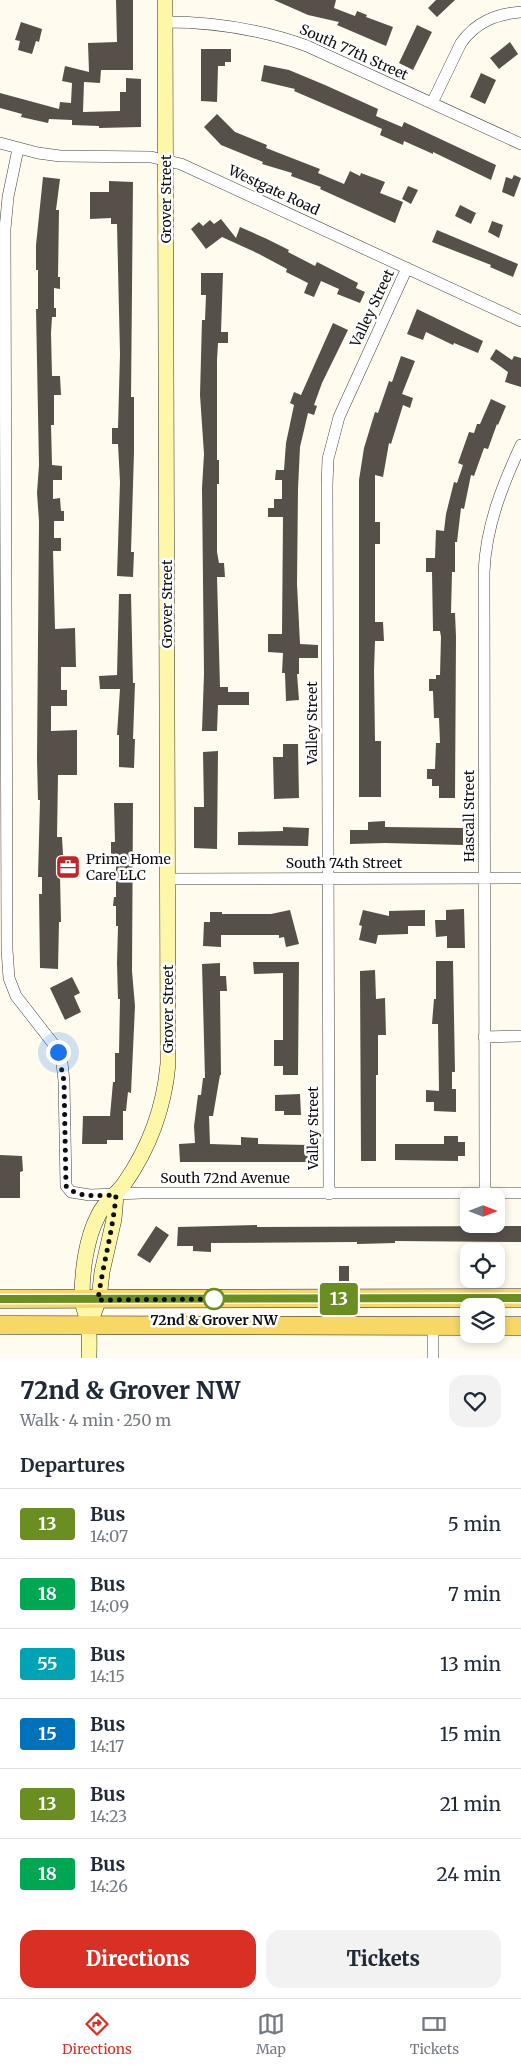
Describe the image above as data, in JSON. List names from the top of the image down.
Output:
{
  "streets": {
    "street": [
      "South 77th Street",
      "Westgate Road",
      "Grover Street",
      "Valley Street",
      "Hascall Street",
      "South 74th Street",
      "South 72nd Avenue"
    ]
  },
  "crossings": [
    ["South 77th Street", "Grover Street"],
    ["Westgate Road", "Grover Street"],
    ["Westgate Road", "Valley Street"],
    ["Grover Street", "South 74th Street"],
    ["Grover Street", "South 72nd Avenue"],
    ["Valley Street", "South 74th Street"],
    ["Valley Street", "South 72nd Avenue"],
    ["Hascall Street", "South 74th Street"]
  ],
  "places": {
    "office": ["Prime Home Care LLC"],
    "other": ["72nd & Grover NW"]
  },
  "lines": ["bus line 13"],
  "north": "right",
  "page": {
    "on_map": "13",
    "heading": [
      ["72nd & Grover NW", "Walk · 4 min · 250 m"],
      "Departures"
    ],
    "list": [
      {
        "mark": "13",
        "name": "Bus",
        "note": "14:07",
        "value": "5 min"
      },
      {
        "mark": "18",
        "name": "Bus",
        "note": "14:09",
        "value": "7 min"
      },
      {
        "mark": "55",
        "name": "Bus",
        "note": "14:15",
        "value": "13 min"
      },
      {
        "mark": "15",
        "name": "Bus",
        "note": "14:17",
        "value": "15 min"
      },
      {
        "mark": "13",
        "name": "Bus",
        "note": "14:23",
        "value": "21 min"
      },
      {
        "mark": "18",
        "name": "Bus",
        "note": "14:26",
        "value": "24 min"
      }
    ],
    "buttons": ["Directions", "Tickets"],
    "tabs": ["Directions", "Map", "Tickets"]
  }
}
